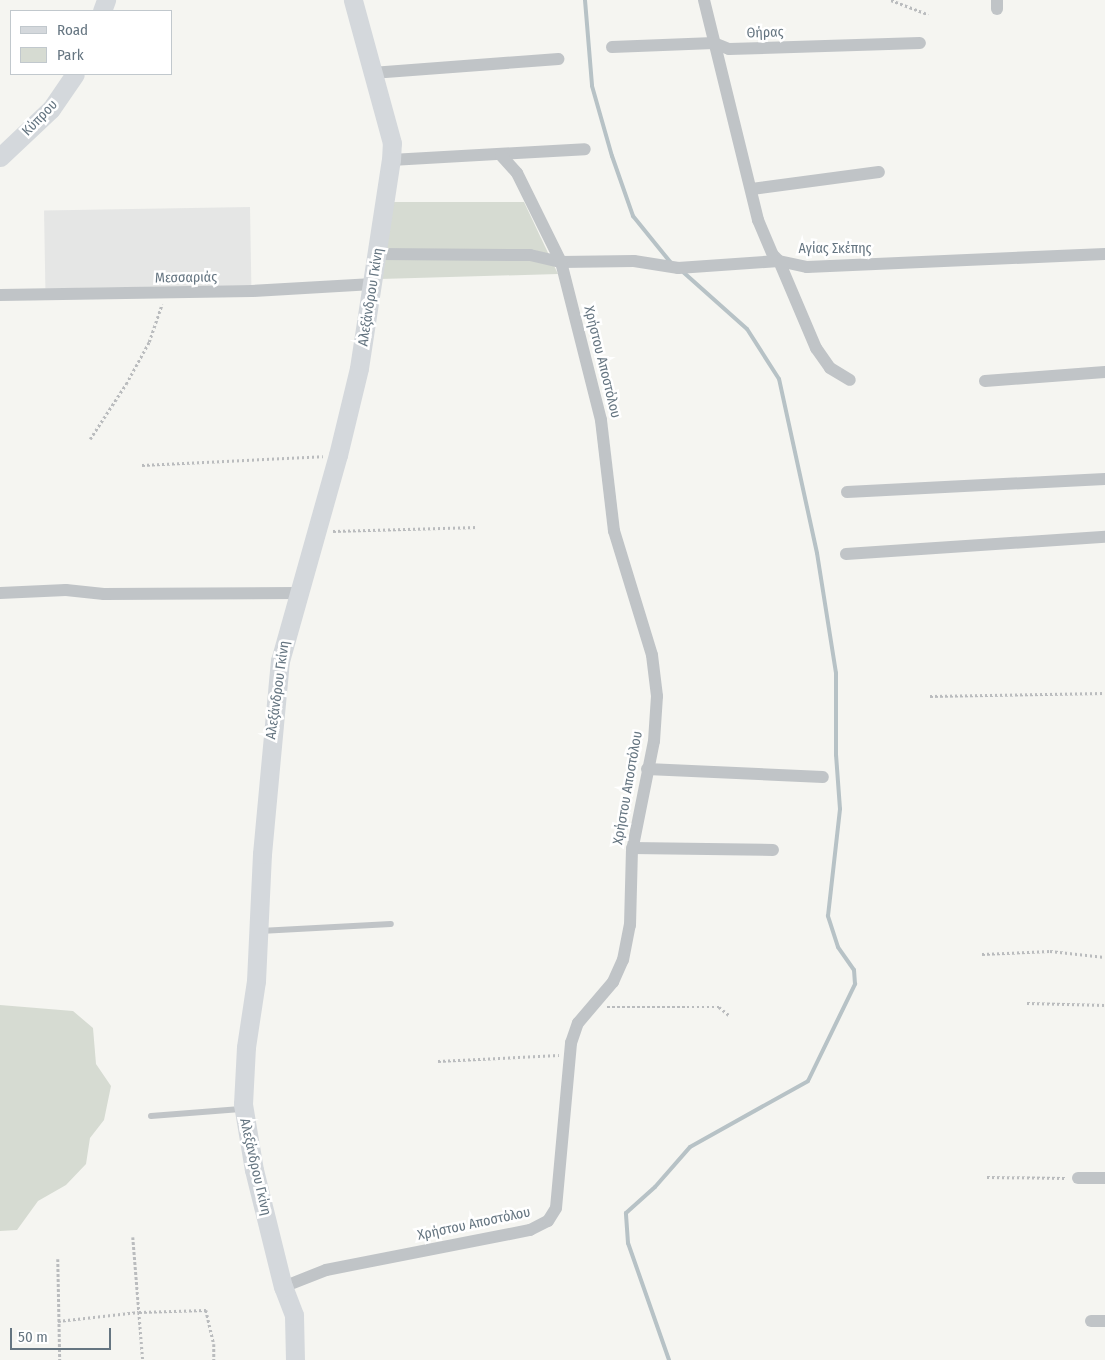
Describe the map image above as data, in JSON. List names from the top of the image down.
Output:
{
  "streets": {
    "street": [
      "Θήρας",
      "Κύπρου",
      "Αγίας Σκέπης",
      "Μεσσαριάς",
      "Αλεξάνδρου Γκίνη",
      "Χρήστου Αποστόλου"
    ]
  },
  "crossings": [
    ["Θήρας", "Αγίας Σκέπης"],
    ["Μεσσαριάς", "Αλεξάνδρου Γκίνη"],
    ["Αλεξάνδρου Γκίνη", "Χρήστου Αποστόλου"]
  ],
  "legend": ["Road", "Park"],
  "scale_bar": "50 m"
}
